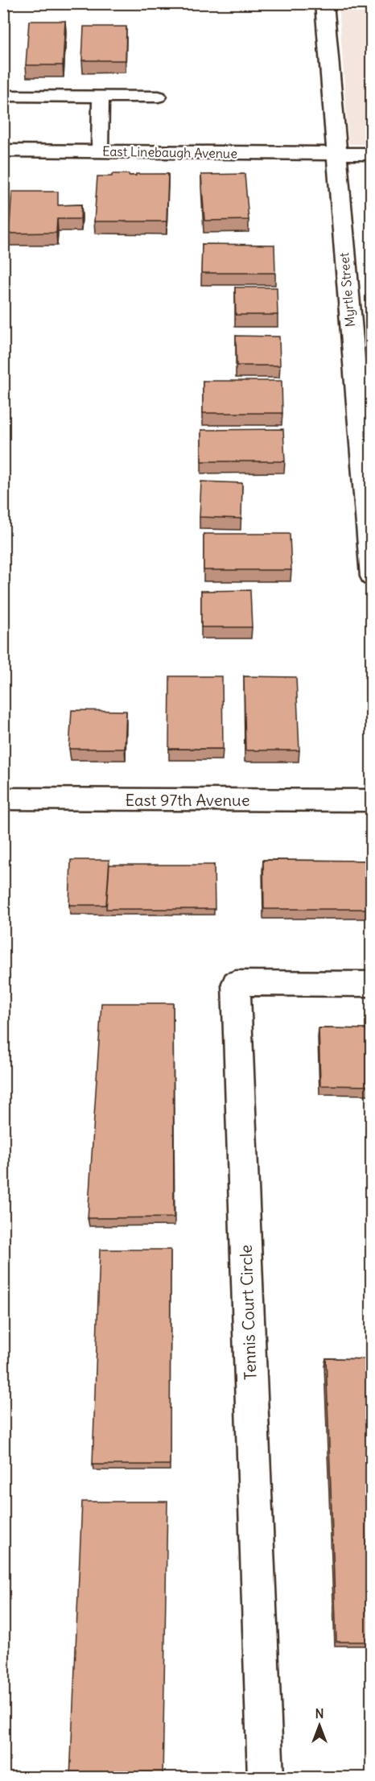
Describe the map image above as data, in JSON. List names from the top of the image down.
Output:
{
  "streets": {
    "street": [
      "East Linebaugh Avenue",
      "Myrtle Street",
      "East 97th Avenue",
      "Tennis Court Circle"
    ]
  },
  "crossings": [
    ["East Linebaugh Avenue", "Myrtle Street"]
  ],
  "north": "top"
}
